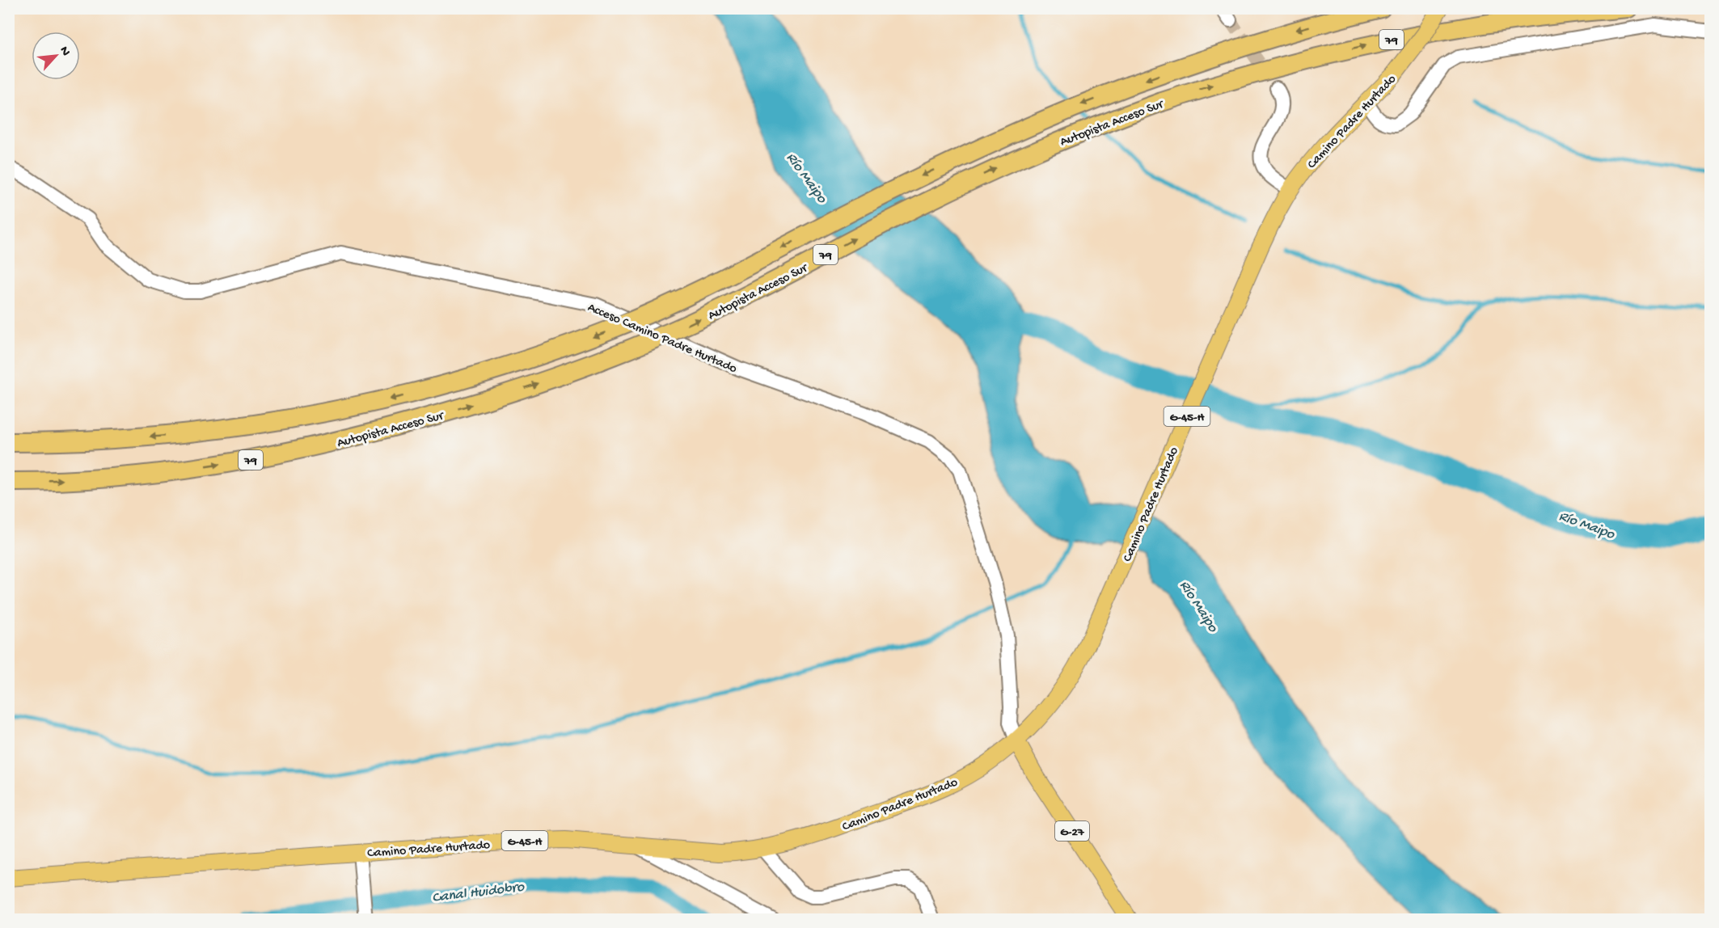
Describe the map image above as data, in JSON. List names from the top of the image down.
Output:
{
  "streets": {
    "highway": ["79", "Autopista Acceso Sur"],
    "main road": ["Camino Padre Hurtado", "G-45-H", "G-27"],
    "street": ["Acceso Camino Padre Hurtado"]
  },
  "crossings": [
    ["Camino Padre Hurtado", "Acceso Camino Padre Hurtado"],
    ["Camino Padre Hurtado", "G-27"],
    ["Acceso Camino Padre Hurtado", "G-27"]
  ],
  "water": ["Río Maipo", "Canal Huidobro"],
  "north": "top right"
}
